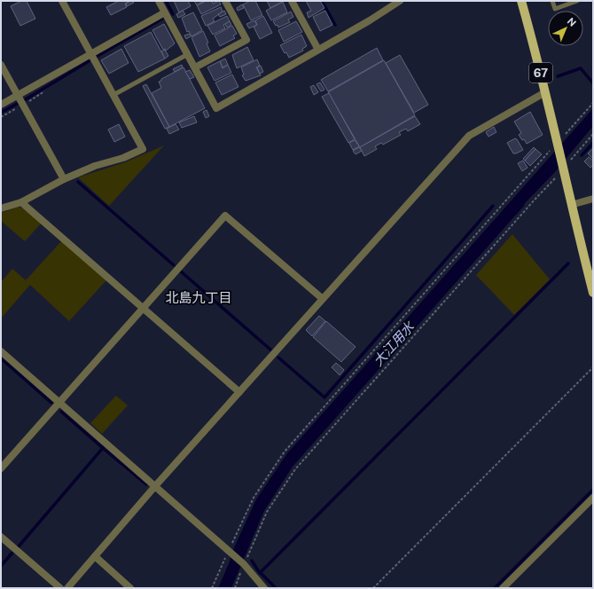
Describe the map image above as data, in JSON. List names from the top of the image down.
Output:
{
  "streets": {
    "main road": ["67"]
  },
  "districts": ["北島九丁目"],
  "water": ["大江用水"],
  "north": "top right"
}
